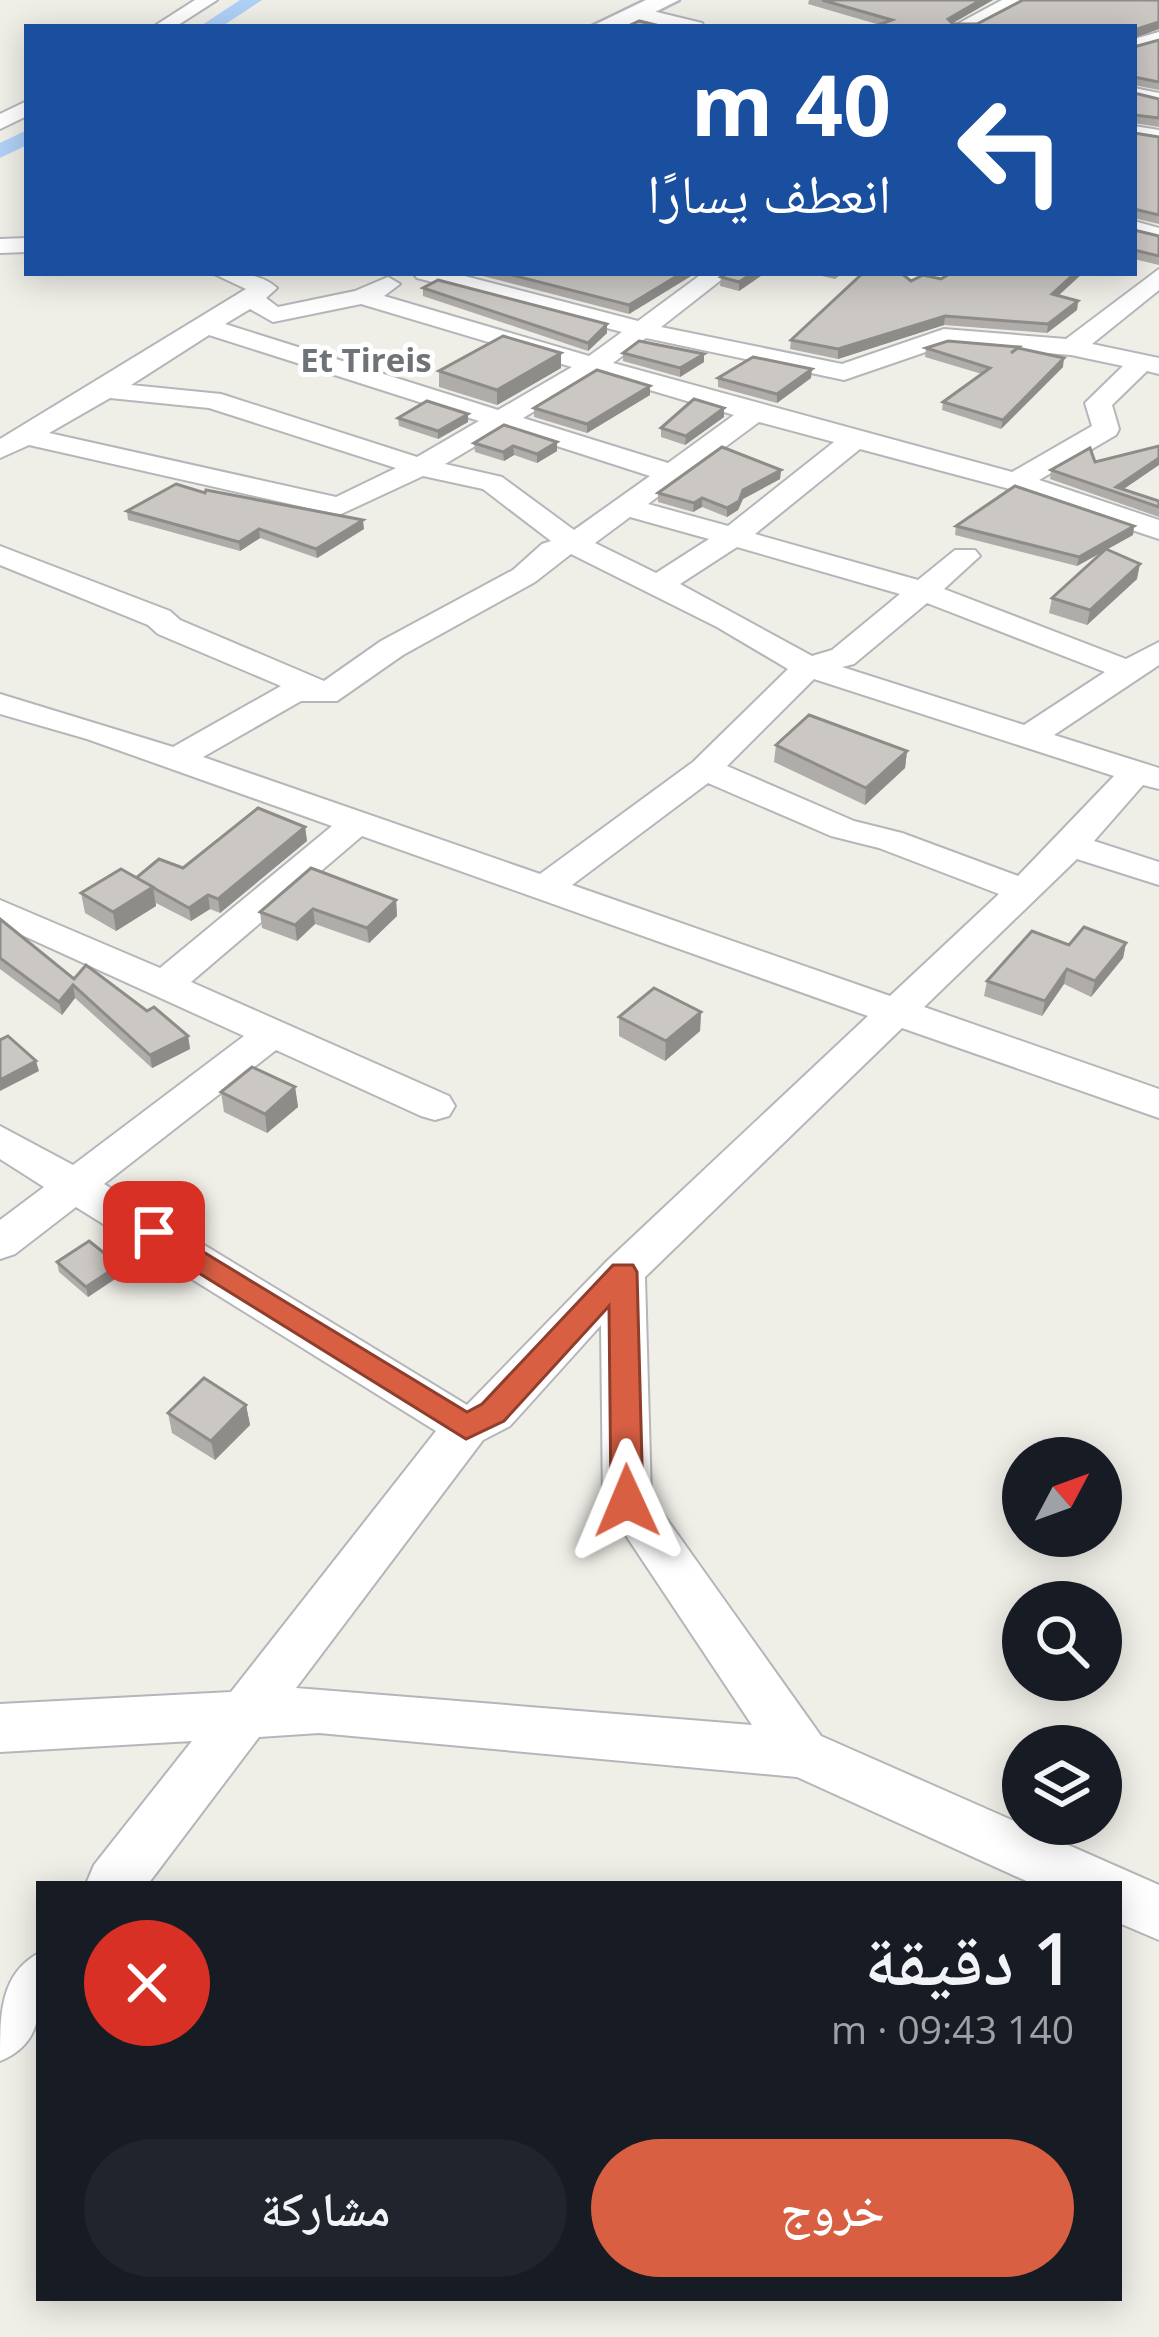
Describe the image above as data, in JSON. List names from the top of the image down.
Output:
{
  "districts": ["Et Tireis"],
  "north": "top right",
  "page": {
    "turn": ["40 m", "انعطف يسارًا"],
    "heading": ["1 دقيقة", "140 m · 09:43"],
    "buttons": ["خروج", "مشاركة"]
  }
}
